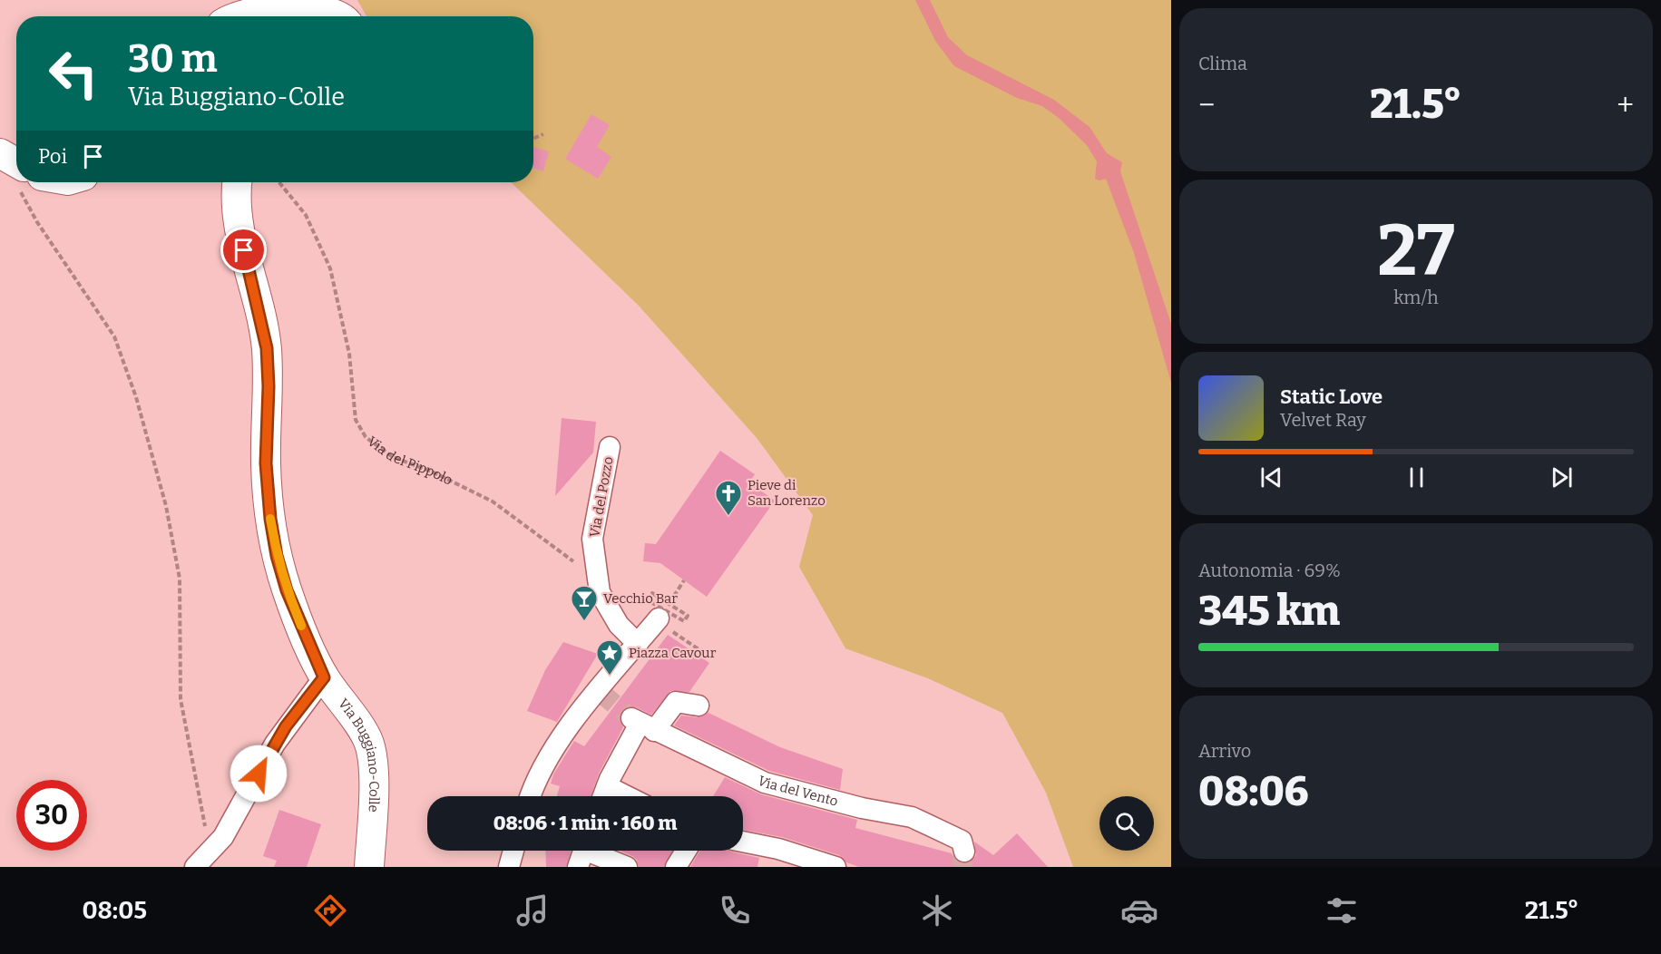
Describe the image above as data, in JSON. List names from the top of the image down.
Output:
{
  "streets": {
    "street": ["Via del Pozzo", "Via Buggiano-Colle", "Via del Vento"],
    "path": ["Via del Pippolo"]
  },
  "crossings": [
    ["Via del Pippolo", "Via del Pozzo"]
  ],
  "places": {
    "church": ["Pieve di San Lorenzo"],
    "bar": ["Vecchio Bar"],
    "place": ["Piazza Cavour"]
  },
  "page": {
    "tile": [
      "Clima",
      ["27", "km/h"],
      ["Autonomia · 69%", "345 km"],
      ["Arrivo", "08:06"]
    ],
    "turn": ["30 m", "Via Buggiano-Colle"],
    "heat": ["−", "21.5°", "+"],
    "then": "Poi",
    "song": ["Static Love", "Velvet Ray"],
    "limit": "30",
    "trip": "08:06 · 1 min · 160 m",
    "tabs": ["08:05", "21.5°"]
  }
}
